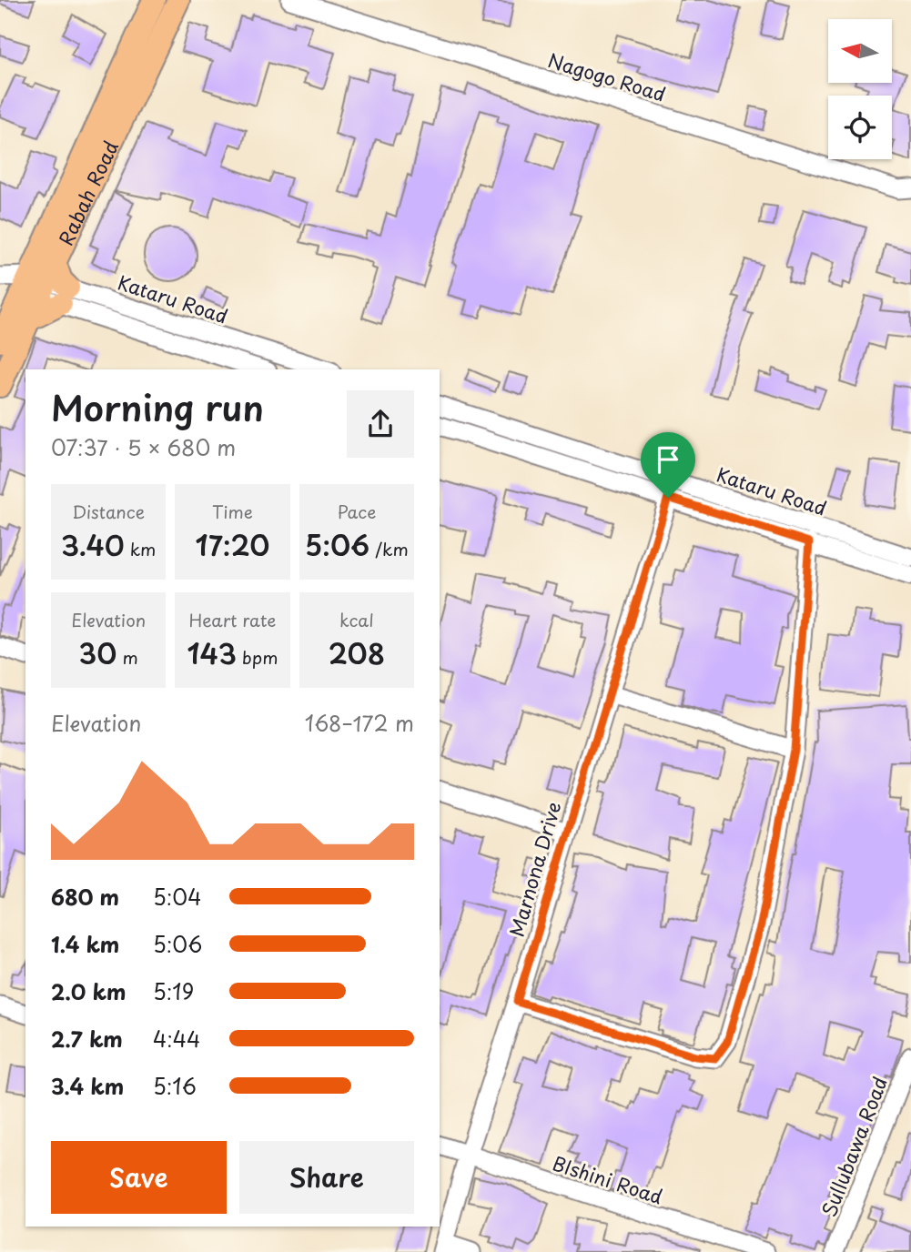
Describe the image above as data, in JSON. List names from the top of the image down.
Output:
{
  "streets": {
    "main road": ["Rabah Road"],
    "street": [
      "Nagogo Road",
      "Kataru Road",
      "Marnona Drive",
      "Sullubawa Road",
      "BIshini Road"
    ]
  },
  "crossings": [
    ["Rabah Road", "Kataru Road"],
    ["Kataru Road", "Marnona Drive"],
    ["Marnona Drive", "BIshini Road"]
  ],
  "north": "left",
  "page": {
    "heading": ["Morning run", "07:37 · 5 × 680 m"],
    "stats": [
      ["Distance", "3.40 km"],
      ["Time", "17:20"],
      ["Pace", "5:06 /km"],
      ["Elevation", "30 m"],
      ["Heart rate", "143 bpm"],
      ["kcal", "208"]
    ],
    "chart": ["Elevation", "168–172 m"],
    "list": [
      {
        "name": "680 m",
        "note": "5:04"
      },
      {
        "name": "1.4 km",
        "note": "5:06"
      },
      {
        "name": "2.0 km",
        "note": "5:19"
      },
      {
        "name": "2.7 km",
        "note": "4:44"
      },
      {
        "name": "3.4 km",
        "note": "5:16"
      }
    ],
    "buttons": ["Save", "Share"]
  }
}
